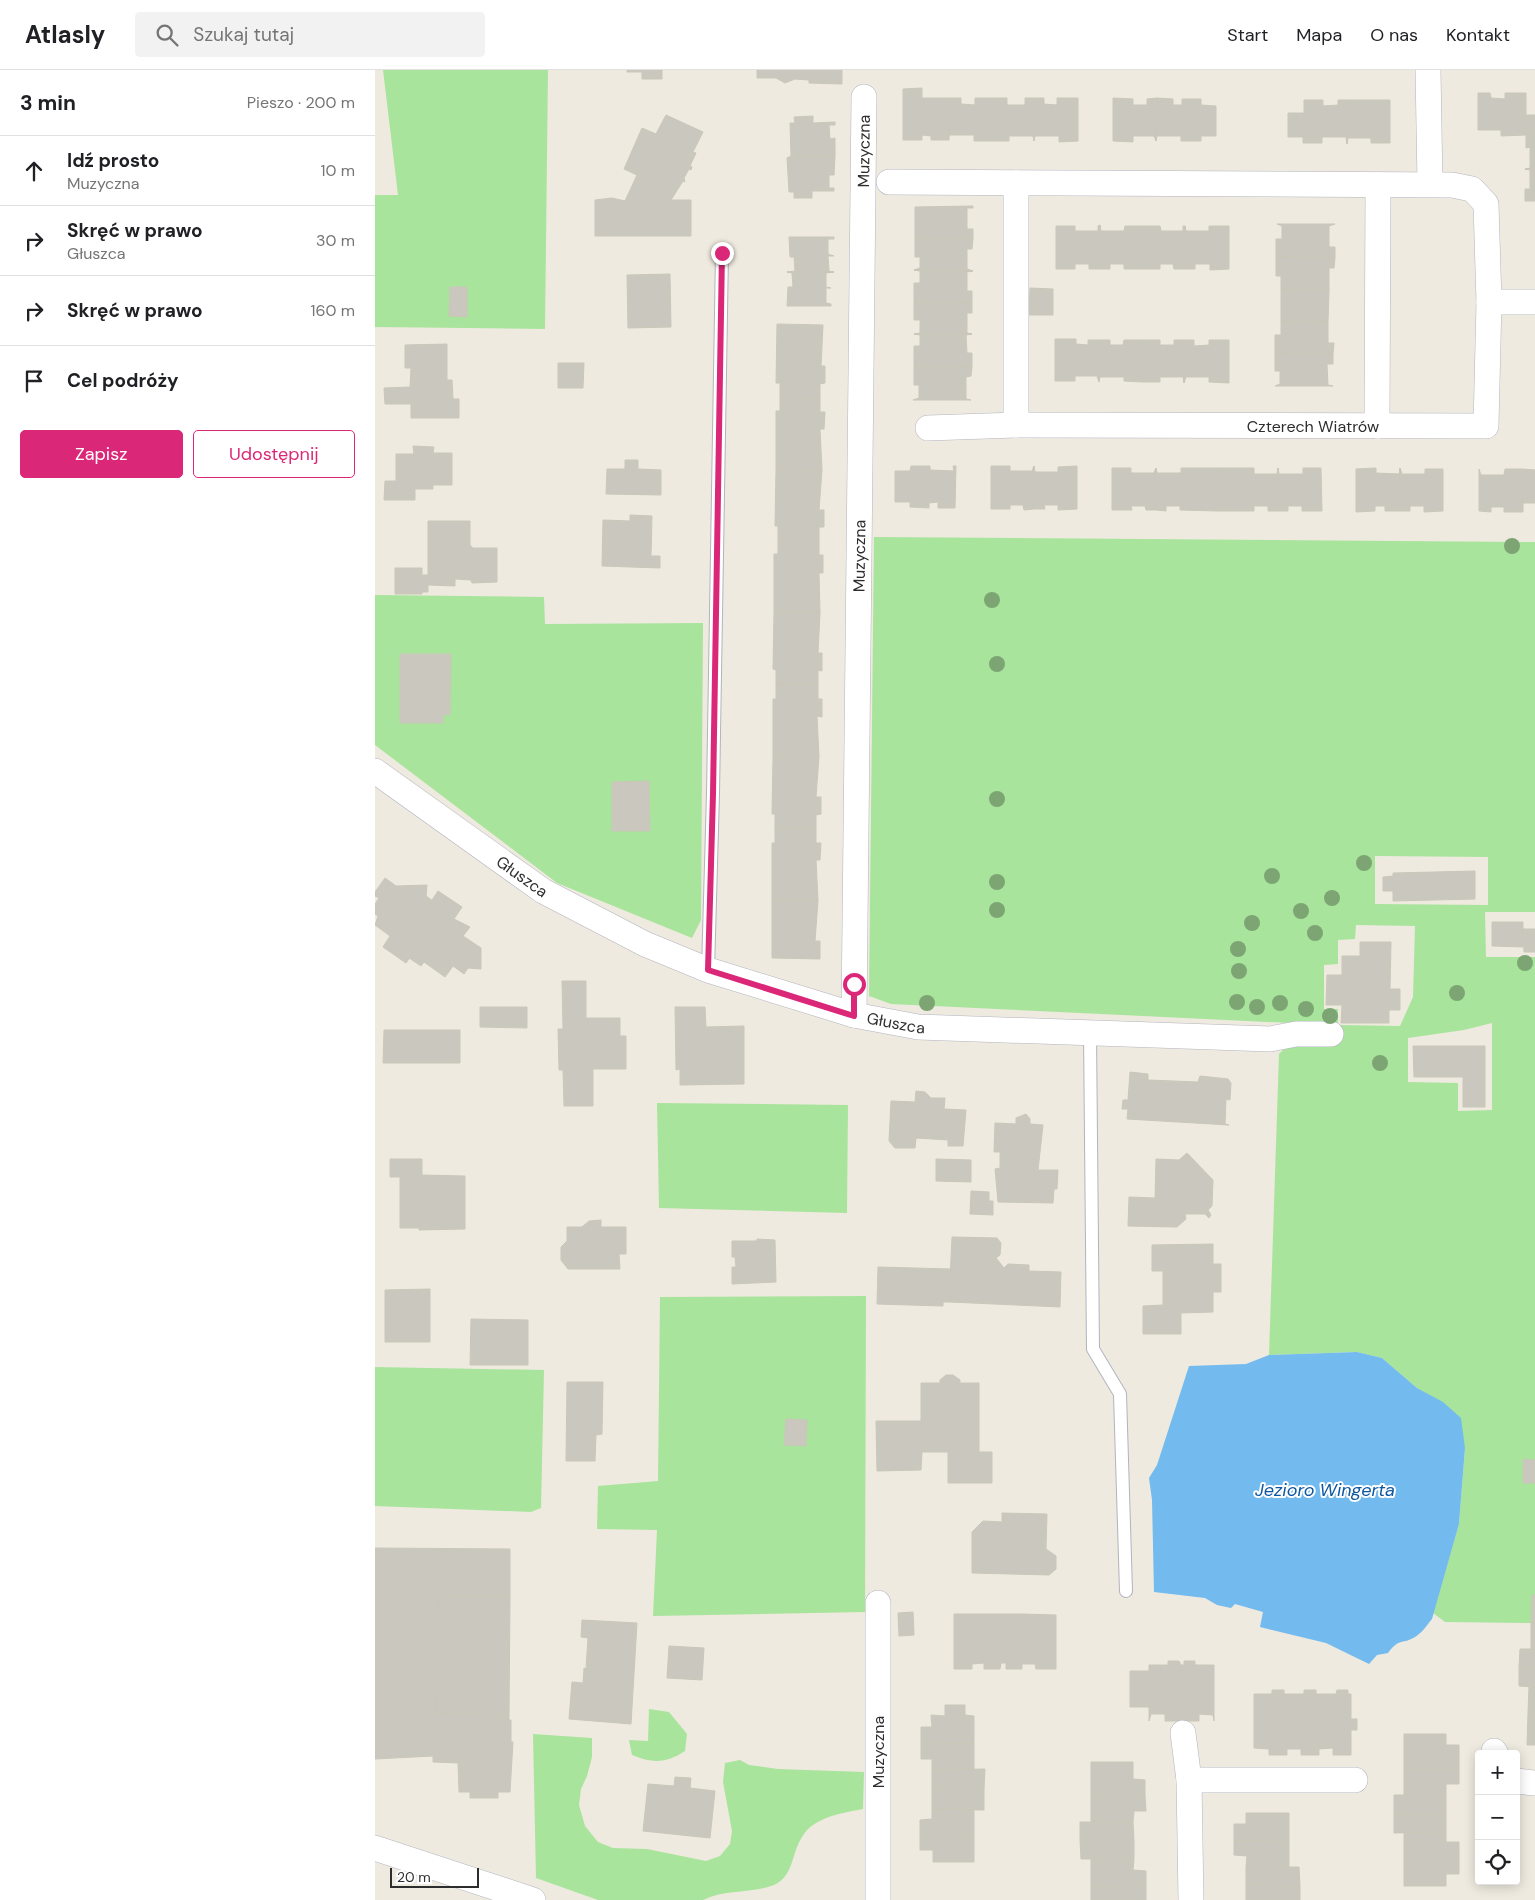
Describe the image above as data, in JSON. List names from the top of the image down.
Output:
{
  "streets": {
    "street": ["Muzyczna", "Czterech Wiatrów", "Głuszca"]
  },
  "crossings": [
    ["Muzyczna", "Głuszca"]
  ],
  "water": ["Jezioro Wingerta"],
  "scale_bar": "20 m",
  "page": {
    "header": "Atlasly",
    "search": "Szukaj tutaj",
    "nav": [
      "Start",
      "Mapa",
      "O nas",
      "Kontakt"
    ],
    "heading": ["3 min", "Pieszo · 200 m"],
    "list": [
      ["Idź prosto", "Muzyczna", "10 m"],
      ["Skręć w prawo", "Głuszca", "30 m"],
      ["Skręć w prawo", "160 m"],
      "Cel podróży"
    ],
    "buttons": ["Zapisz", "Udostępnij"],
    "map_buttons": ["+", "−"],
    "scale": "20 m"
  }
}
